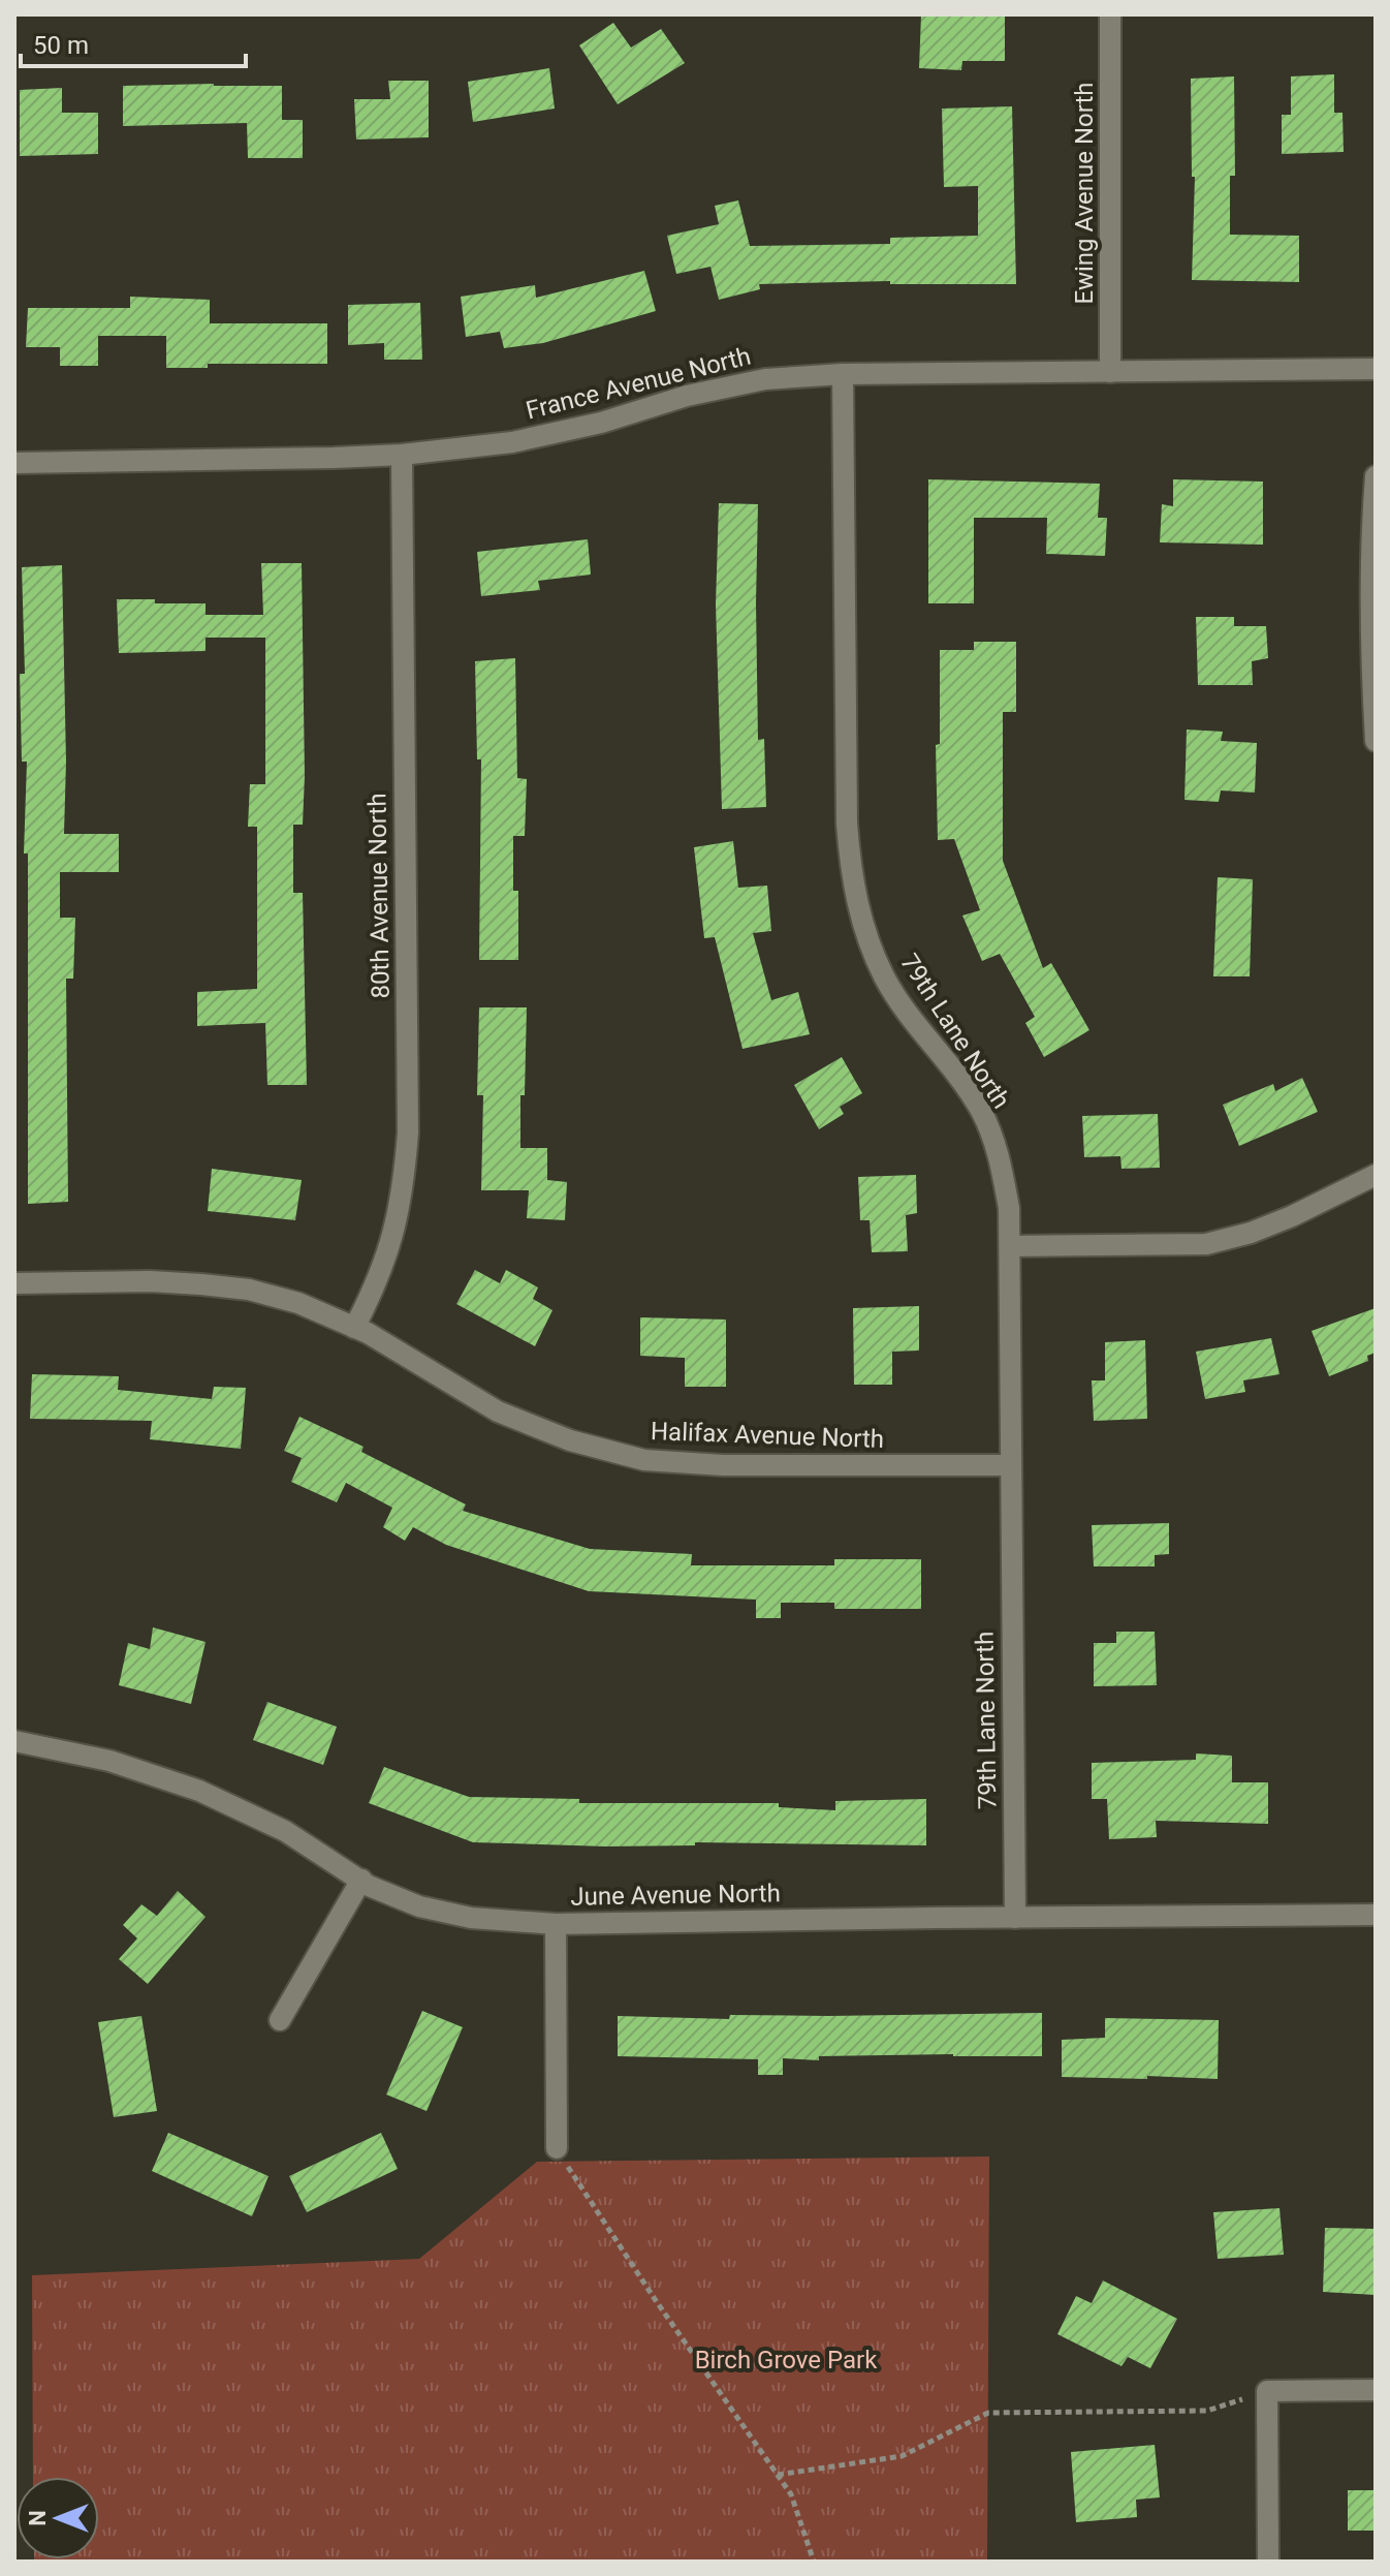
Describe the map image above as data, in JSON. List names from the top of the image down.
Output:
{
  "streets": {
    "street": [
      "Ewing Avenue North",
      "France Avenue North",
      "80th Avenue North",
      "79th Lane North",
      "Halifax Avenue North",
      "June Avenue North"
    ]
  },
  "crossings": [
    ["Ewing Avenue North", "France Avenue North"],
    ["France Avenue North", "80th Avenue North"],
    ["France Avenue North", "79th Lane North"],
    ["80th Avenue North", "Halifax Avenue North"],
    ["79th Lane North", "Halifax Avenue North"],
    ["79th Lane North", "June Avenue North"]
  ],
  "parks": ["Birch Grove Park"],
  "scale_bar": "50 m",
  "north": "left"
}
